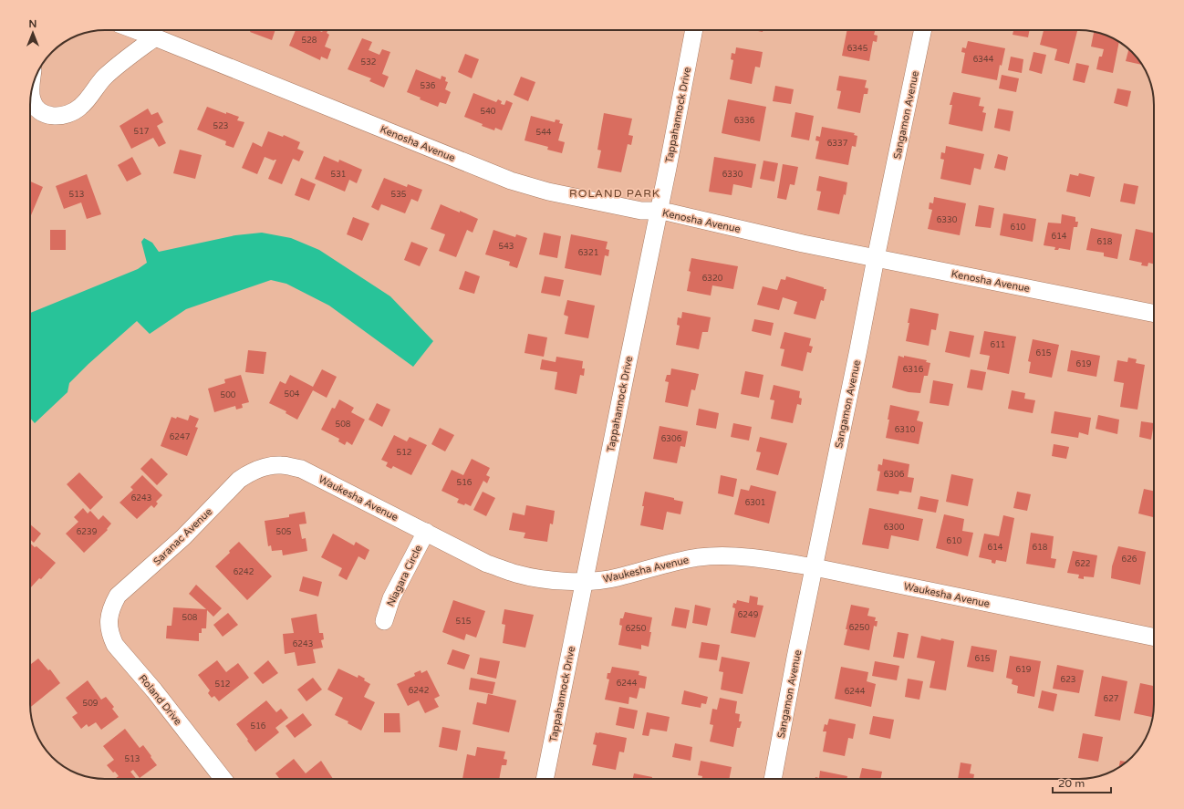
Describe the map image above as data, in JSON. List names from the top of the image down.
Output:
{
  "streets": {
    "street": [
      "Tappahannock Drive",
      "Sangamon Avenue",
      "Kenosha Avenue",
      "Waukesha Avenue",
      "Saranac Avenue",
      "Niagara Circle",
      "Roland Drive"
    ]
  },
  "crossings": [
    ["Tappahannock Drive", "Kenosha Avenue"],
    ["Tappahannock Drive", "Waukesha Avenue"],
    ["Sangamon Avenue", "Kenosha Avenue"],
    ["Sangamon Avenue", "Waukesha Avenue"],
    ["Waukesha Avenue", "Saranac Avenue"],
    ["Waukesha Avenue", "Niagara Circle"],
    ["Saranac Avenue", "Roland Drive"]
  ],
  "districts": ["ROLAND PARK"],
  "house_numbers": [
    "528",
    "6345",
    "6344",
    "532",
    "536",
    "540",
    "6336",
    "523",
    "517",
    "544",
    "6337",
    "531",
    "6330",
    "513",
    "535",
    "6330",
    "610",
    "614",
    "618",
    "543",
    "6321",
    "6320",
    "611",
    "615",
    "619",
    "6316",
    "504",
    "500",
    "508",
    "6310",
    "6247",
    "6306",
    "512",
    "6306",
    "516",
    "6243",
    "6301",
    "6300",
    "6239",
    "505",
    "610",
    "614",
    "618",
    "626",
    "622",
    "6242",
    "6249",
    "508",
    "515",
    "6250",
    "6250",
    "6243",
    "615",
    "619",
    "623",
    "6244",
    "512",
    "6242",
    "6244",
    "627",
    "509",
    "516",
    "513"
  ],
  "scale_bar": "20 m",
  "north": "top"
}
